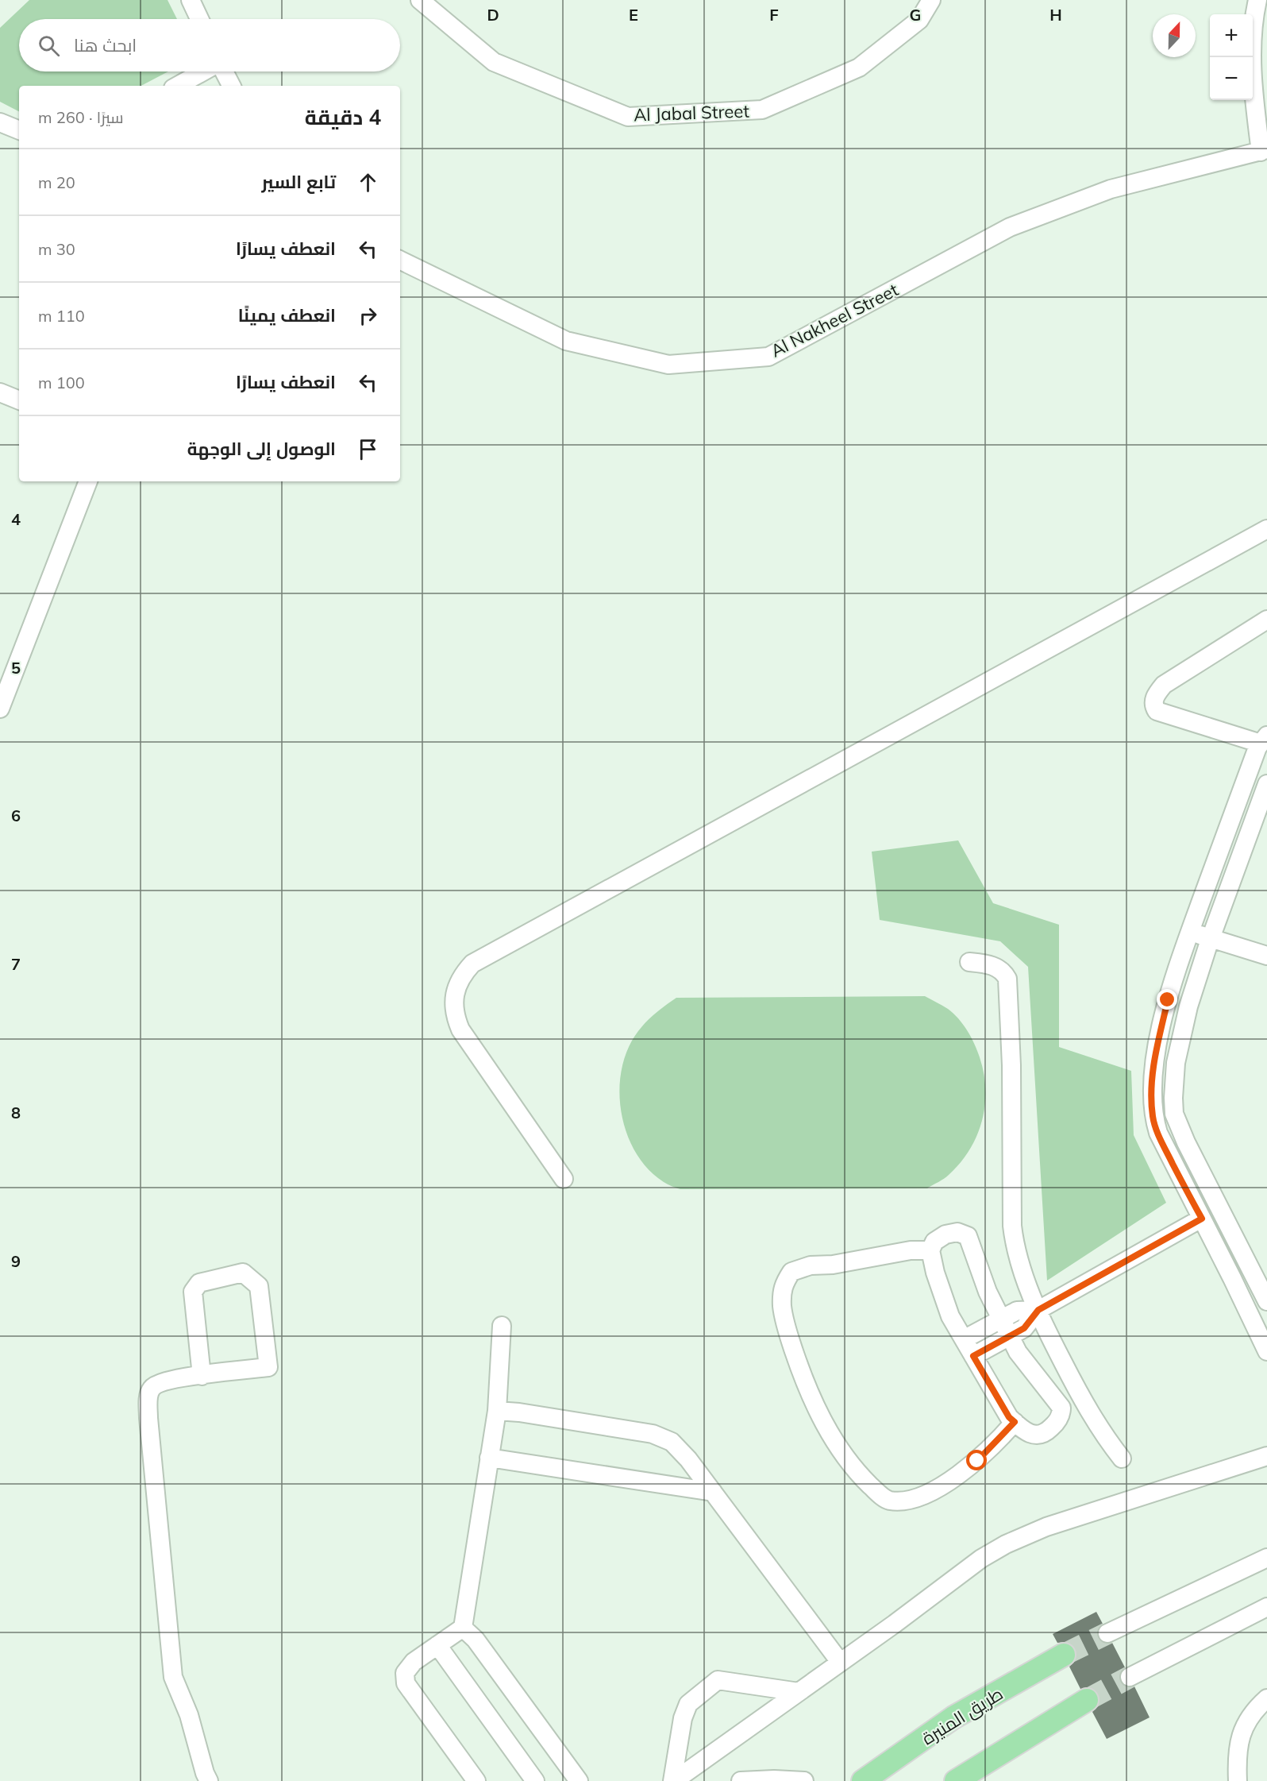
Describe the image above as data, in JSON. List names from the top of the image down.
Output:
{
  "streets": {
    "main road": ["طريق المنيرة"],
    "street": ["Al Jabal Street", "Al Nakheel Street"]
  },
  "north": "top",
  "page": {
    "map_buttons": ["+", "−"],
    "search": "ابحث هنا",
    "heading": ["4 دقيقة", "سيرًا · 260 m"],
    "list": [
      ["تابع السير", "20 m"],
      ["انعطف يسارًا", "30 m"],
      ["انعطف يمينًا", "110 m"],
      ["انعطف يسارًا", "100 m"],
      "الوصول إلى الوجهة"
    ]
  },
  "grid": {
    "columns": [
      "D",
      "E",
      "F",
      "G",
      "H"
    ],
    "rows": [
      "4",
      "5",
      "6",
      "7",
      "8",
      "9"
    ]
  }
}
